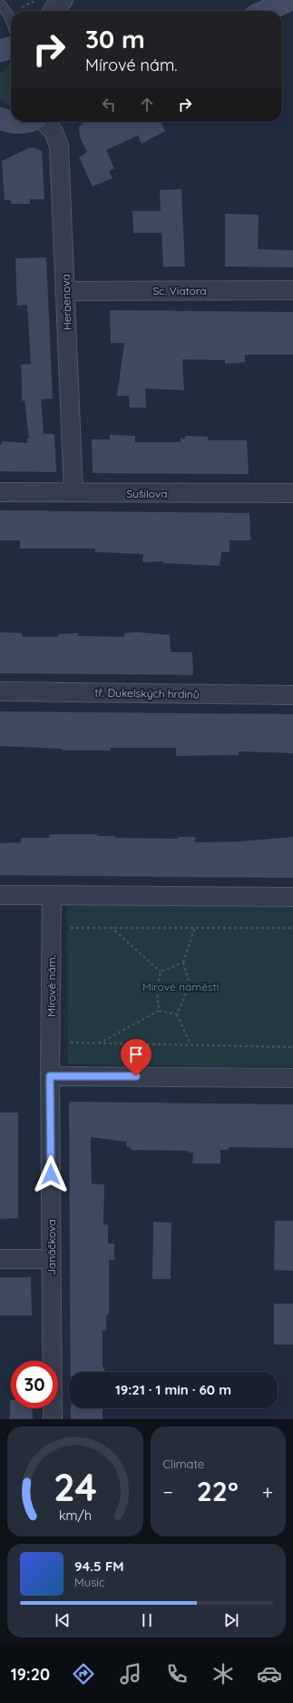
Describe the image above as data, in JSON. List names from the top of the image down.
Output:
{
  "streets": {
    "street": [
      "Sc. Viatora",
      "Herbenova",
      "Sušilova",
      "tř. Dukelských hrdinů",
      "Mírové nám.",
      "Janáčkova"
    ]
  },
  "crossings": [
    ["Sc. Viatora", "Herbenova"],
    ["Herbenova", "Sušilova"],
    ["Mírové nám.", "Janáčkova"]
  ],
  "parks": ["Mírové náměstí"],
  "page": {
    "turn": ["30 m", "Mírové nám."],
    "limit": "30",
    "trip": "19:21 · 1 min · 60 m",
    "tile": "Climate",
    "heat": ["−", "22°", "+"],
    "song": ["94.5 FM", "Music"],
    "tabs": "19:20",
    "gauge": ["24", "km/h"]
  }
}
